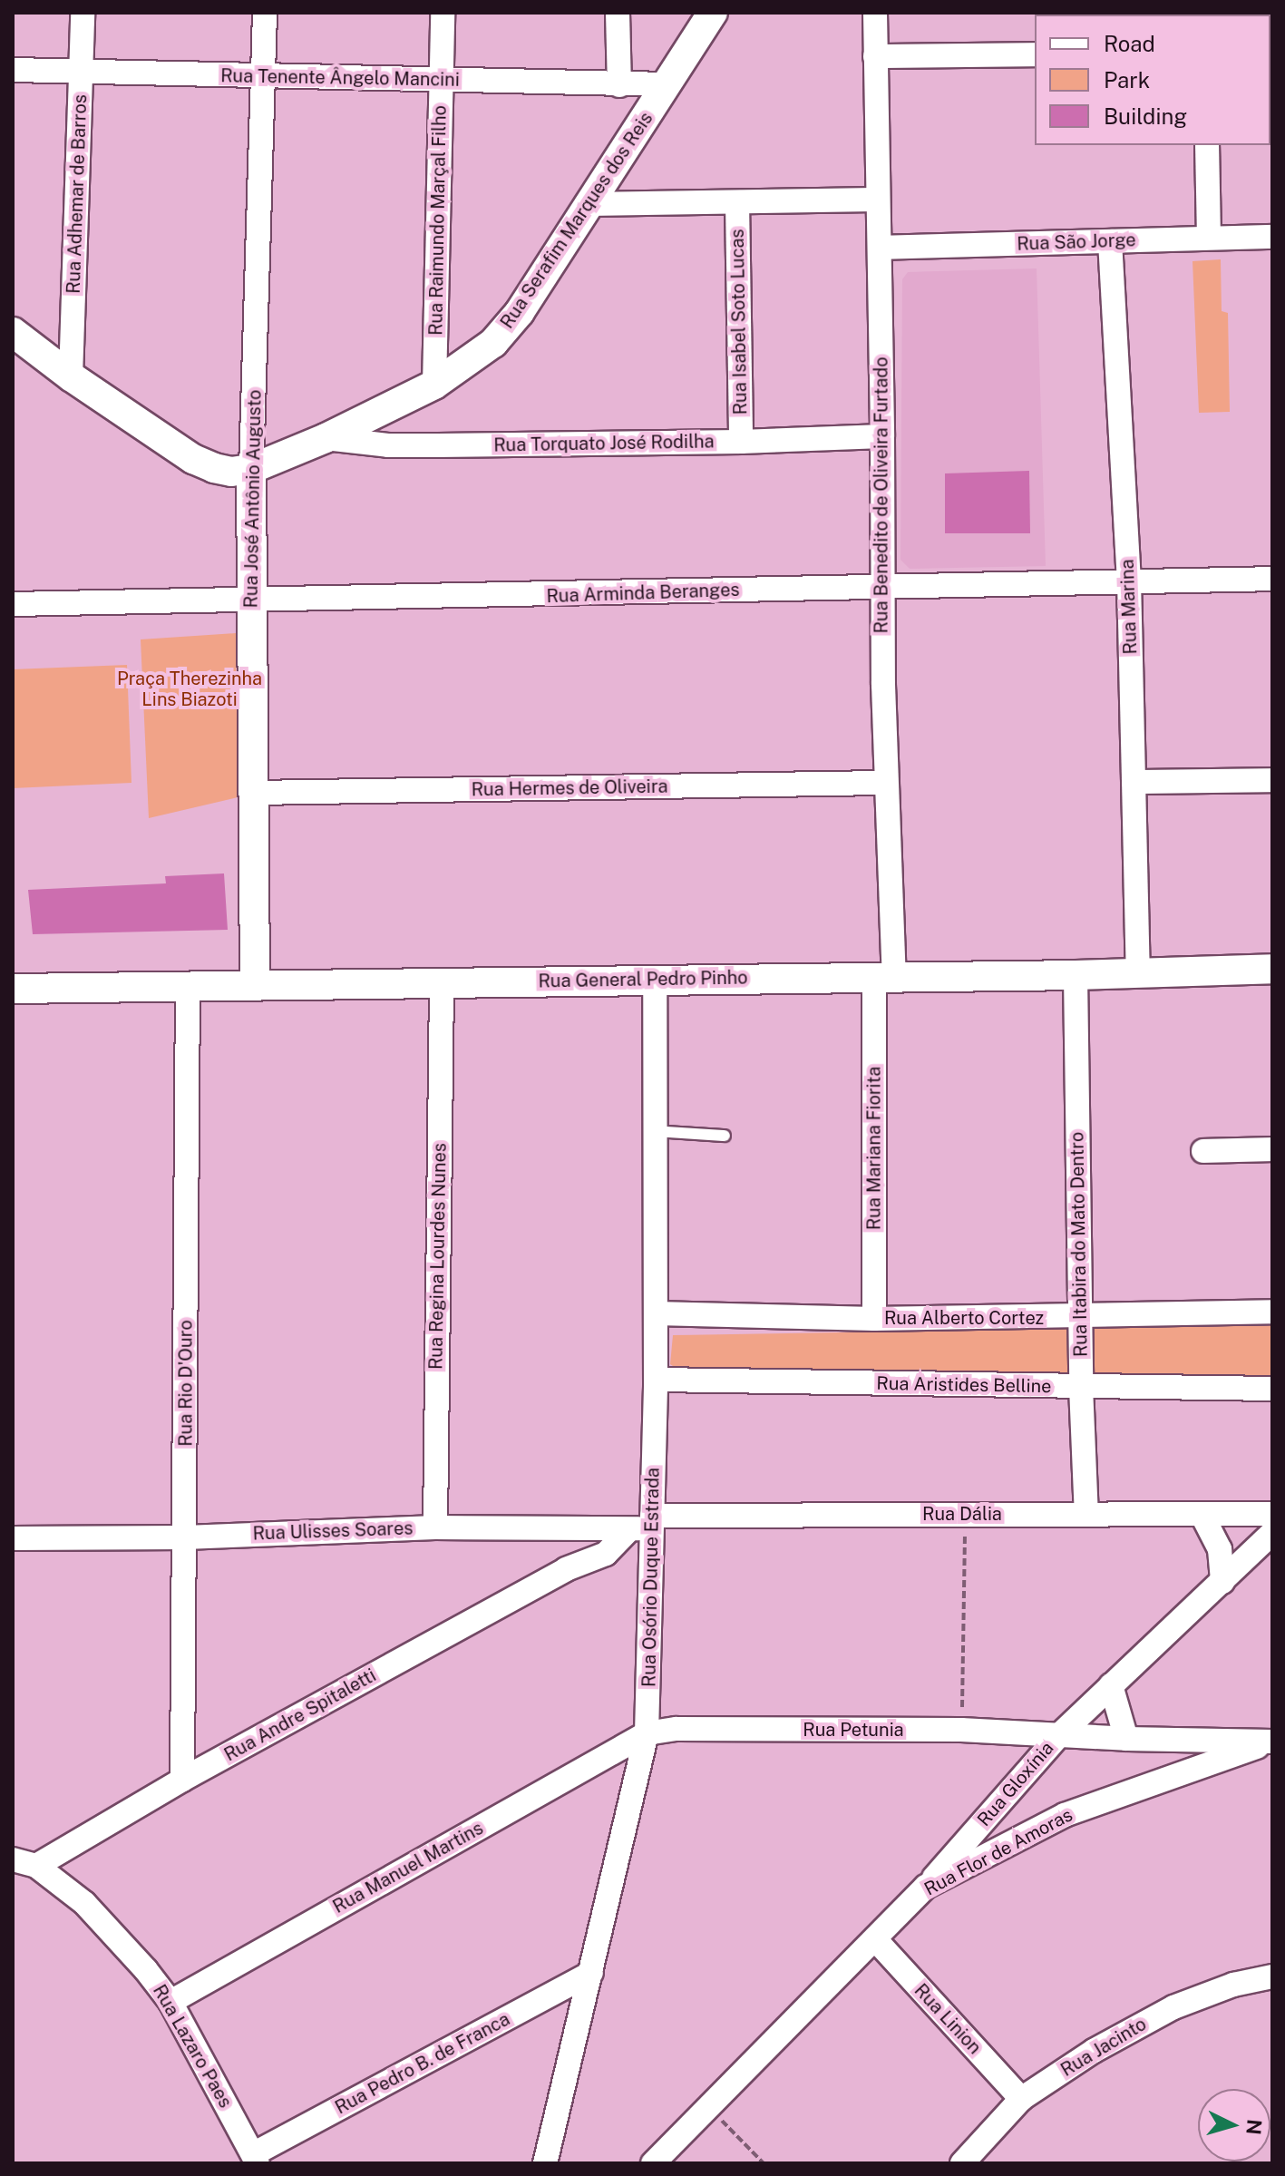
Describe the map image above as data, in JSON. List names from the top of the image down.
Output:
{
  "streets": {
    "street": [
      "Rua Tenente Ângelo Mancini",
      "Rua Adhemar de Barros",
      "Rua Raimundo Marçal Filho",
      "Rua Serafim Marques dos Reis",
      "Rua São Jorge",
      "Rua Isabel Soto Lucas",
      "Rua Torquato José Rodilha",
      "Rua Benedito de Oliveira Furtado",
      "Rua José Antônio Augusto",
      "Rua Arminda Beranges",
      "Rua Marina",
      "Rua Hermes de Oliveira",
      "Rua General Pedro Pinho",
      "Rua Mariana Fiorita",
      "Rua Itabira do Mato Dentro",
      "Rua Regina Lourdes Nunes",
      "Rua Alberto Cortez",
      "Rua Rio D'Ouro",
      "Rua Aristides Belline",
      "Rua Dália",
      "Rua Ulisses Soares",
      "Rua Osório Duque Estrada",
      "Rua Andre Spitaletti",
      "Rua Petunia",
      "Rua Gloxínia",
      "Rua Flor de Amoras",
      "Rua Manuel Martins",
      "Rua Linion",
      "Rua Lazaro Paes",
      "Rua Jacinto",
      "Rua Pedro B. de Franca"
    ]
  },
  "crossings": [
    ["Rua Tenente Ângelo Mancini", "Rua Adhemar de Barros"],
    ["Rua Tenente Ângelo Mancini", "Rua Raimundo Marçal Filho"],
    ["Rua Tenente Ângelo Mancini", "Rua Serafim Marques dos Reis"],
    ["Rua Tenente Ângelo Mancini", "Rua José Antônio Augusto"],
    ["Rua Raimundo Marçal Filho", "Rua Serafim Marques dos Reis"],
    ["Rua Serafim Marques dos Reis", "Rua Torquato José Rodilha"],
    ["Rua Serafim Marques dos Reis", "Rua José Antônio Augusto"],
    ["Rua São Jorge", "Rua Benedito de Oliveira Furtado"],
    ["Rua São Jorge", "Rua Marina"],
    ["Rua Isabel Soto Lucas", "Rua Torquato José Rodilha"],
    ["Rua Torquato José Rodilha", "Rua Benedito de Oliveira Furtado"],
    ["Rua Benedito de Oliveira Furtado", "Rua Arminda Beranges"],
    ["Rua Benedito de Oliveira Furtado", "Rua Hermes de Oliveira"],
    ["Rua Benedito de Oliveira Furtado", "Rua General Pedro Pinho"],
    ["Rua Benedito de Oliveira Furtado", "Rua Mariana Fiorita"],
    ["Rua José Antônio Augusto", "Rua Arminda Beranges"],
    ["Rua José Antônio Augusto", "Rua Hermes de Oliveira"],
    ["Rua José Antônio Augusto", "Rua General Pedro Pinho"],
    ["Rua Arminda Beranges", "Rua Marina"],
    ["Rua Marina", "Rua General Pedro Pinho"],
    ["Rua General Pedro Pinho", "Rua Mariana Fiorita"],
    ["Rua General Pedro Pinho", "Rua Itabira do Mato Dentro"],
    ["Rua General Pedro Pinho", "Rua Regina Lourdes Nunes"],
    ["Rua General Pedro Pinho", "Rua Rio D'Ouro"],
    ["Rua General Pedro Pinho", "Rua Osório Duque Estrada"],
    ["Rua Mariana Fiorita", "Rua Alberto Cortez"],
    ["Rua Itabira do Mato Dentro", "Rua Alberto Cortez"],
    ["Rua Itabira do Mato Dentro", "Rua Aristides Belline"],
    ["Rua Itabira do Mato Dentro", "Rua Dália"],
    ["Rua Regina Lourdes Nunes", "Rua Ulisses Soares"],
    ["Rua Alberto Cortez", "Rua Osório Duque Estrada"],
    ["Rua Rio D'Ouro", "Rua Ulisses Soares"],
    ["Rua Rio D'Ouro", "Rua Andre Spitaletti"],
    ["Rua Aristides Belline", "Rua Osório Duque Estrada"],
    ["Rua Dália", "Rua Ulisses Soares"],
    ["Rua Dália", "Rua Osório Duque Estrada"],
    ["Rua Dália", "Rua Andre Spitaletti"],
    ["Rua Ulisses Soares", "Rua Osório Duque Estrada"],
    ["Rua Ulisses Soares", "Rua Andre Spitaletti"],
    ["Rua Osório Duque Estrada", "Rua Andre Spitaletti"],
    ["Rua Osório Duque Estrada", "Rua Petunia"],
    ["Rua Osório Duque Estrada", "Rua Manuel Martins"],
    ["Rua Osório Duque Estrada", "Rua Pedro B. de Franca"],
    ["Rua Andre Spitaletti", "Rua Lazaro Paes"],
    ["Rua Petunia", "Rua Gloxínia"],
    ["Rua Petunia", "Rua Flor de Amoras"],
    ["Rua Petunia", "Rua Manuel Martins"],
    ["Rua Gloxínia", "Rua Flor de Amoras"],
    ["Rua Flor de Amoras", "Rua Linion"],
    ["Rua Manuel Martins", "Rua Lazaro Paes"],
    ["Rua Linion", "Rua Jacinto"],
    ["Rua Lazaro Paes", "Rua Pedro B. de Franca"]
  ],
  "parks": ["Praça Therezinha Lins Biazoti"],
  "legend": ["Road", "Park", "Building"],
  "north": "right"
}
